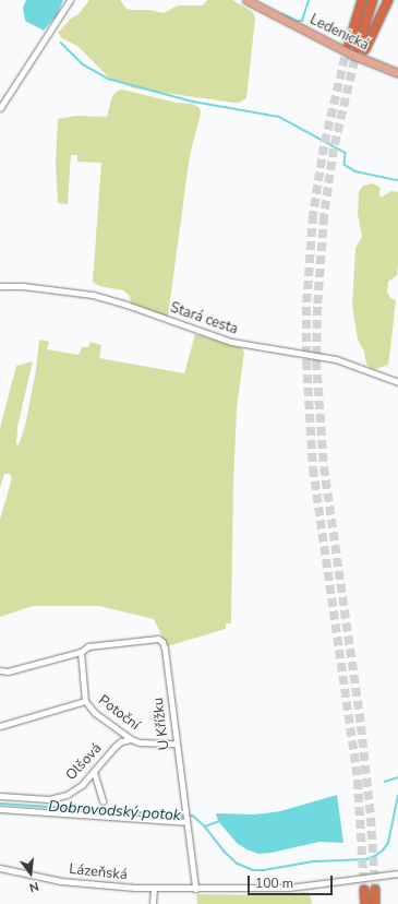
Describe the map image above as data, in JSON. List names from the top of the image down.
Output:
{
  "streets": {
    "main road": ["Ledenická"],
    "street": [
      "Stará cesta",
      "Potoční",
      "U Křížku",
      "Olšová",
      "Lázeňská"
    ]
  },
  "crossings": [
    ["Potoční", "U Křížku"],
    ["Potoční", "Olšová"],
    ["U Křížku", "Lázeňská"]
  ],
  "water": ["Dobrovodský potok"],
  "scale_bar": "100 m",
  "north": "bottom"
}
